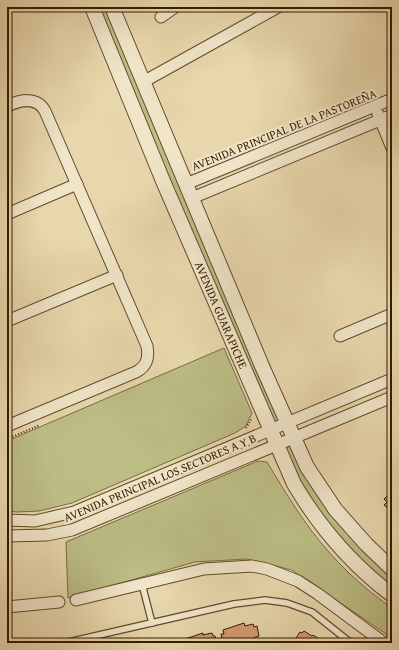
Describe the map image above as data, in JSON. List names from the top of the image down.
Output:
{
  "streets": {
    "street": ["AVENIDA PRINCIPAL DE LA PASTOREÑA", "AVENIDA GUARAPICHE", "AVENIDA PRINCIPAL LOS SECTORES A Y B"]
  },
  "crossings": [
    ["AVENIDA PRINCIPAL DE LA PASTOREÑA", "AVENIDA GUARAPICHE"],
    ["AVENIDA GUARAPICHE", "AVENIDA PRINCIPAL LOS SECTORES A Y B"]
  ]
}
